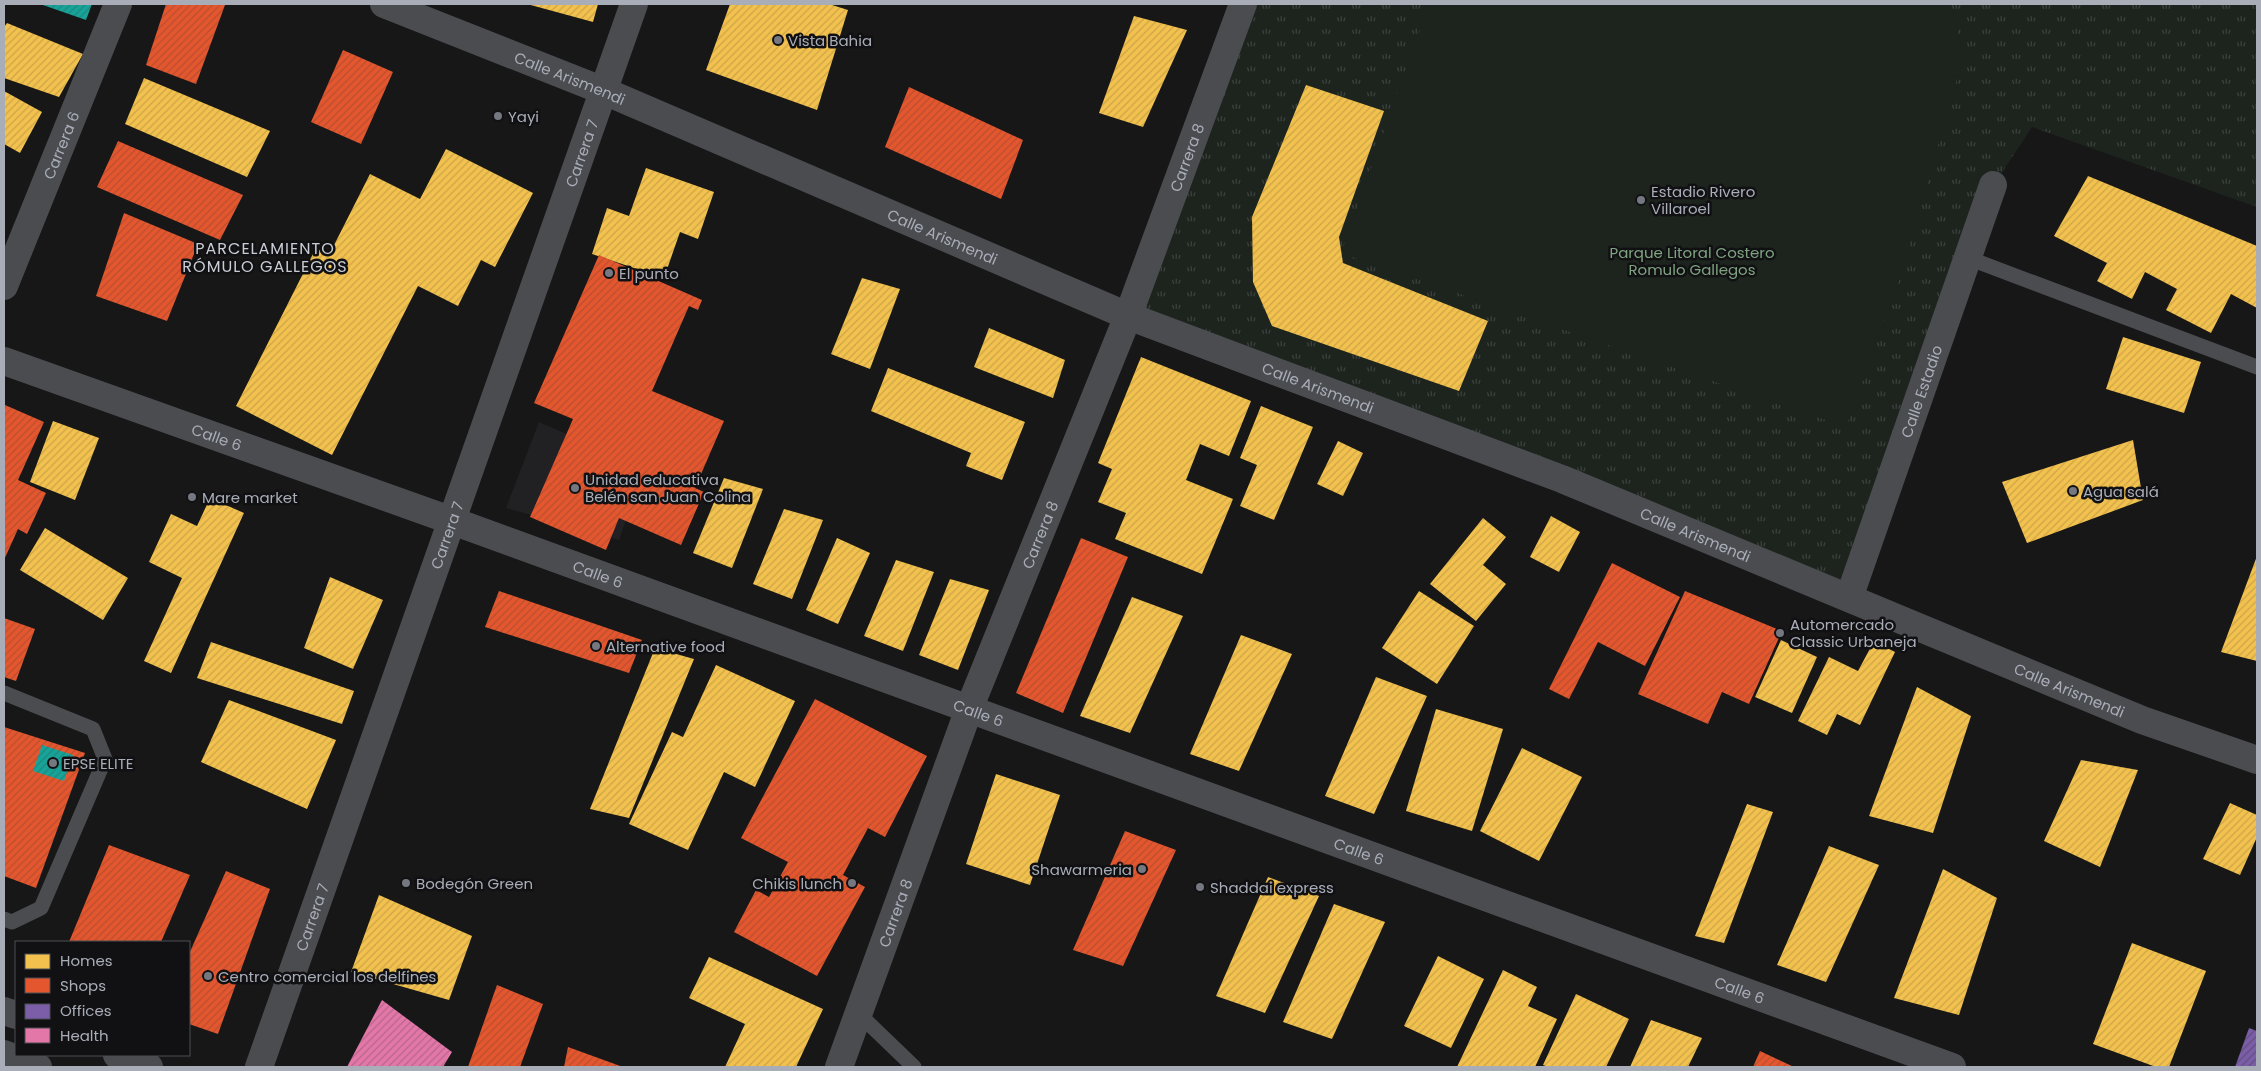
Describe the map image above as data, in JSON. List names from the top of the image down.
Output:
{
  "streets": {
    "street": [
      "Calle Arismendi",
      "Carrera 6",
      "Carrera 7",
      "Carrera 8",
      "Calle Estadio",
      "Calle 6"
    ]
  },
  "crossings": [
    ["Calle Arismendi", "Carrera 7"],
    ["Calle Arismendi", "Carrera 8"],
    ["Calle Arismendi", "Calle Estadio"],
    ["Carrera 7", "Calle 6"],
    ["Carrera 8", "Calle 6"]
  ],
  "districts": ["PARCELAMIENTO RÓMULO GALLEGOS"],
  "parks": ["Parque Litoral Costero Romulo Gallegos"],
  "places": [
    "Vista Bahia",
    "Yayi",
    "Estadio Rivero Villaroel",
    "El punto",
    "Unidad educativa Belén san Juan Colina",
    "Agua salá",
    "Mare market",
    "Automercado Classic Urbaneja",
    "Alternative food",
    "EPSE ELITE",
    "Shawarmeria",
    "Bodegón Green",
    "Chikis lunch",
    "Shaddai express",
    "Centro comercial los delfines"
  ],
  "legend": [
    "Homes",
    "Shops",
    "Offices",
    "Health"
  ]
}
